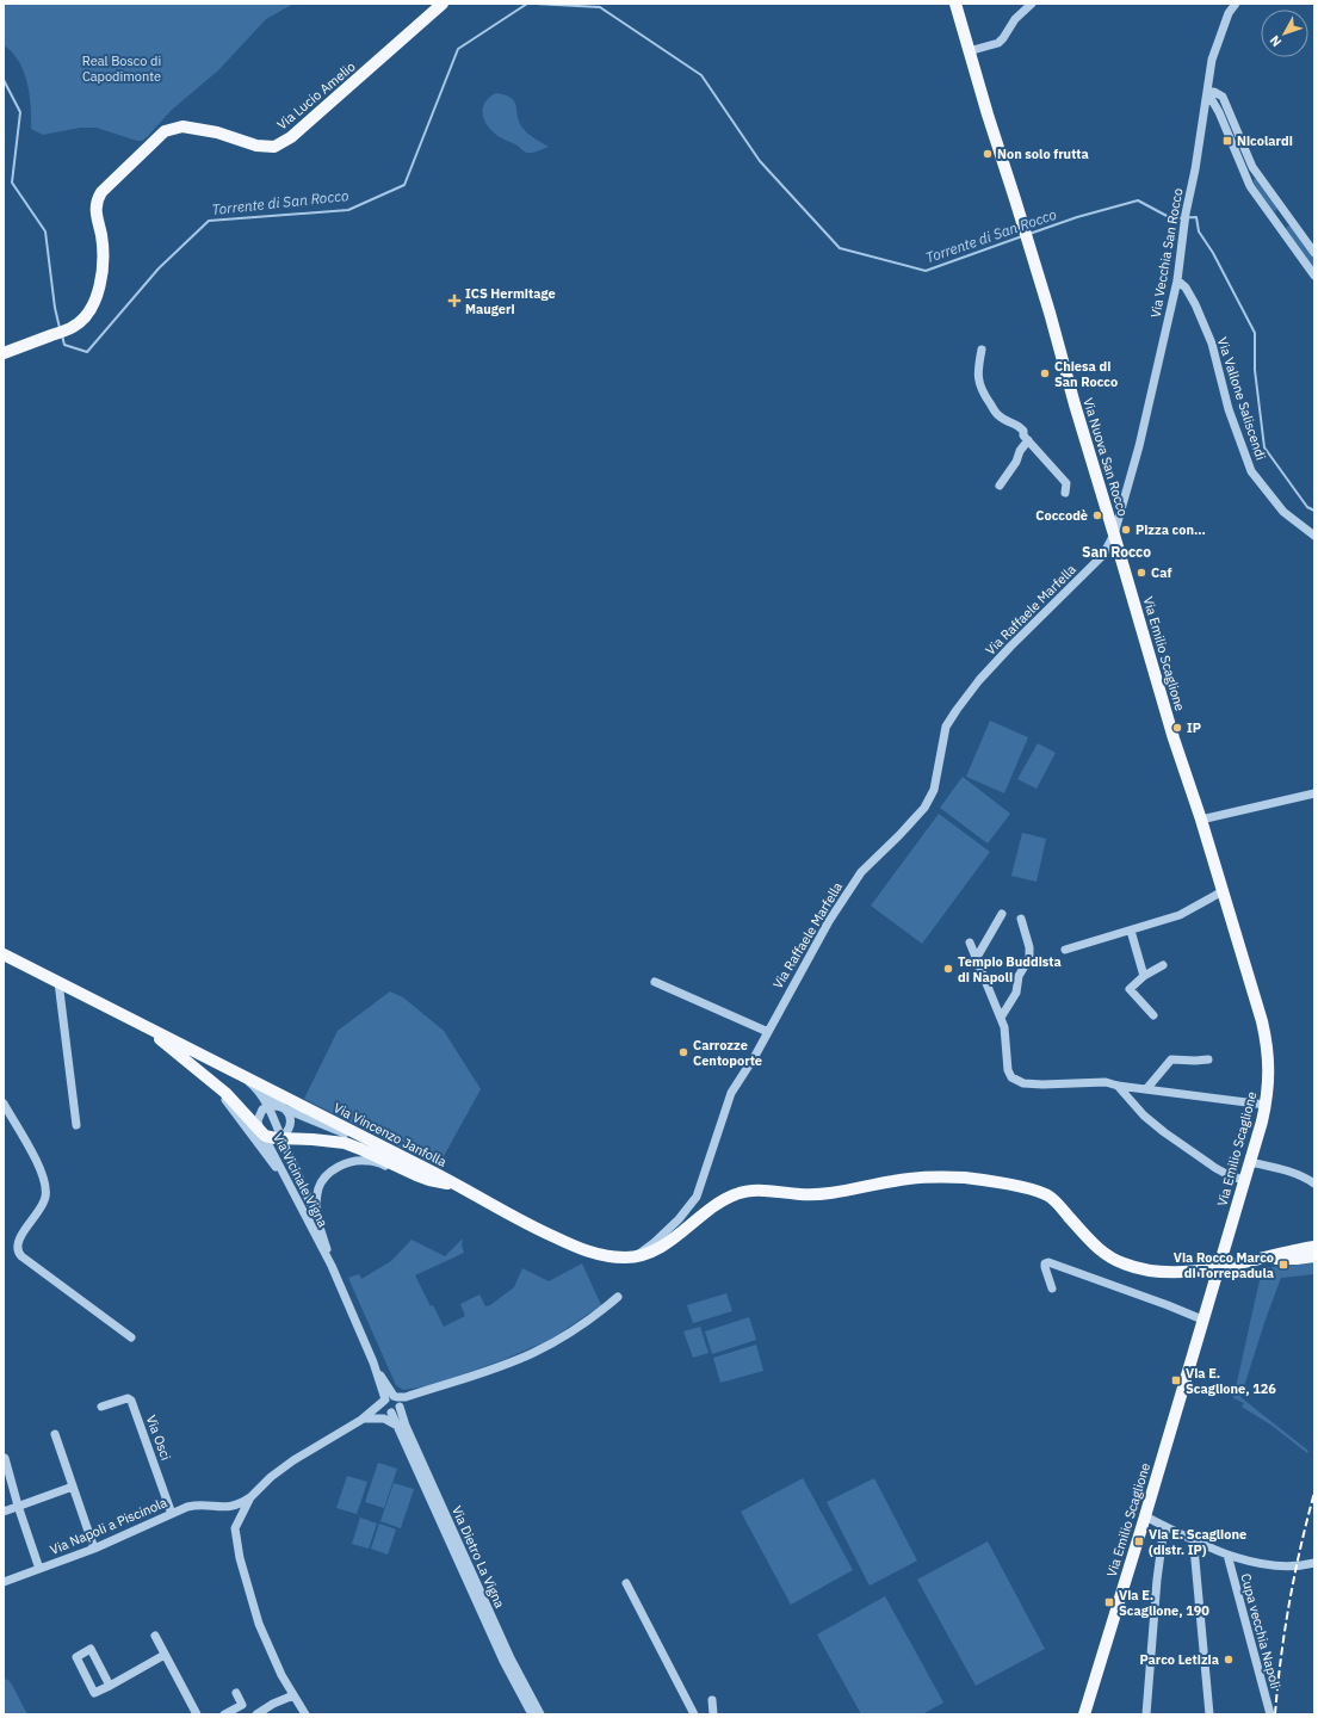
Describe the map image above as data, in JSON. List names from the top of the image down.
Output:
{
  "streets": {
    "main road": [
      "Via Lucio Amelio",
      "Via Nuova San Rocco",
      "Via Emilio Scaglione",
      "Via Vincenzo Janfolla"
    ],
    "street": [
      "Via Vecchia San Rocco",
      "Via Vallone Saliscendi",
      "Via Raffaele Marfella",
      "Via Vicinale Vigna",
      "Via Osci",
      "Via Napoli a Piscinola",
      "Via Dietro La Vigna",
      "Cupa vecchia Napoli"
    ]
  },
  "crossings": [
    ["Via Vecchia San Rocco", "Via Vallone Saliscendi"],
    ["Via Vecchia San Rocco", "Via Nuova San Rocco"],
    ["Via Vecchia San Rocco", "Via Raffaele Marfella"],
    ["Via Vecchia San Rocco", "Via Emilio Scaglione"],
    ["Via Nuova San Rocco", "Via Raffaele Marfella"],
    ["Via Nuova San Rocco", "Via Emilio Scaglione"],
    ["Via Raffaele Marfella", "Via Emilio Scaglione"],
    ["Via Vincenzo Janfolla", "Via Vicinale Vigna"],
    ["Via Vicinale Vigna", "Via Dietro La Vigna"],
    ["Via Osci", "Via Napoli a Piscinola"]
  ],
  "districts": ["San Rocco"],
  "water": ["Torrente di San Rocco"],
  "parks": ["Real Bosco di Capodimonte"],
  "places": {
    "transit": [
      "Nicolardi",
      "Via Rocco Marco di Torrepadula",
      "Via E. Scaglione, 126",
      "Via E. Scaglione (distr. IP)",
      "Via E. Scaglione, 190"
    ],
    "other": [
      "Non solo frutta",
      "Chiesa di San Rocco",
      "Coccodè",
      "Pizza con…",
      "Caf",
      "IP",
      "Tempio Buddista di Napoli",
      "Carrozze Centoporte",
      "Parco Letizia"
    ],
    "health": ["ICS Hermitage Maugeri"]
  },
  "north": "bottom left"
}
